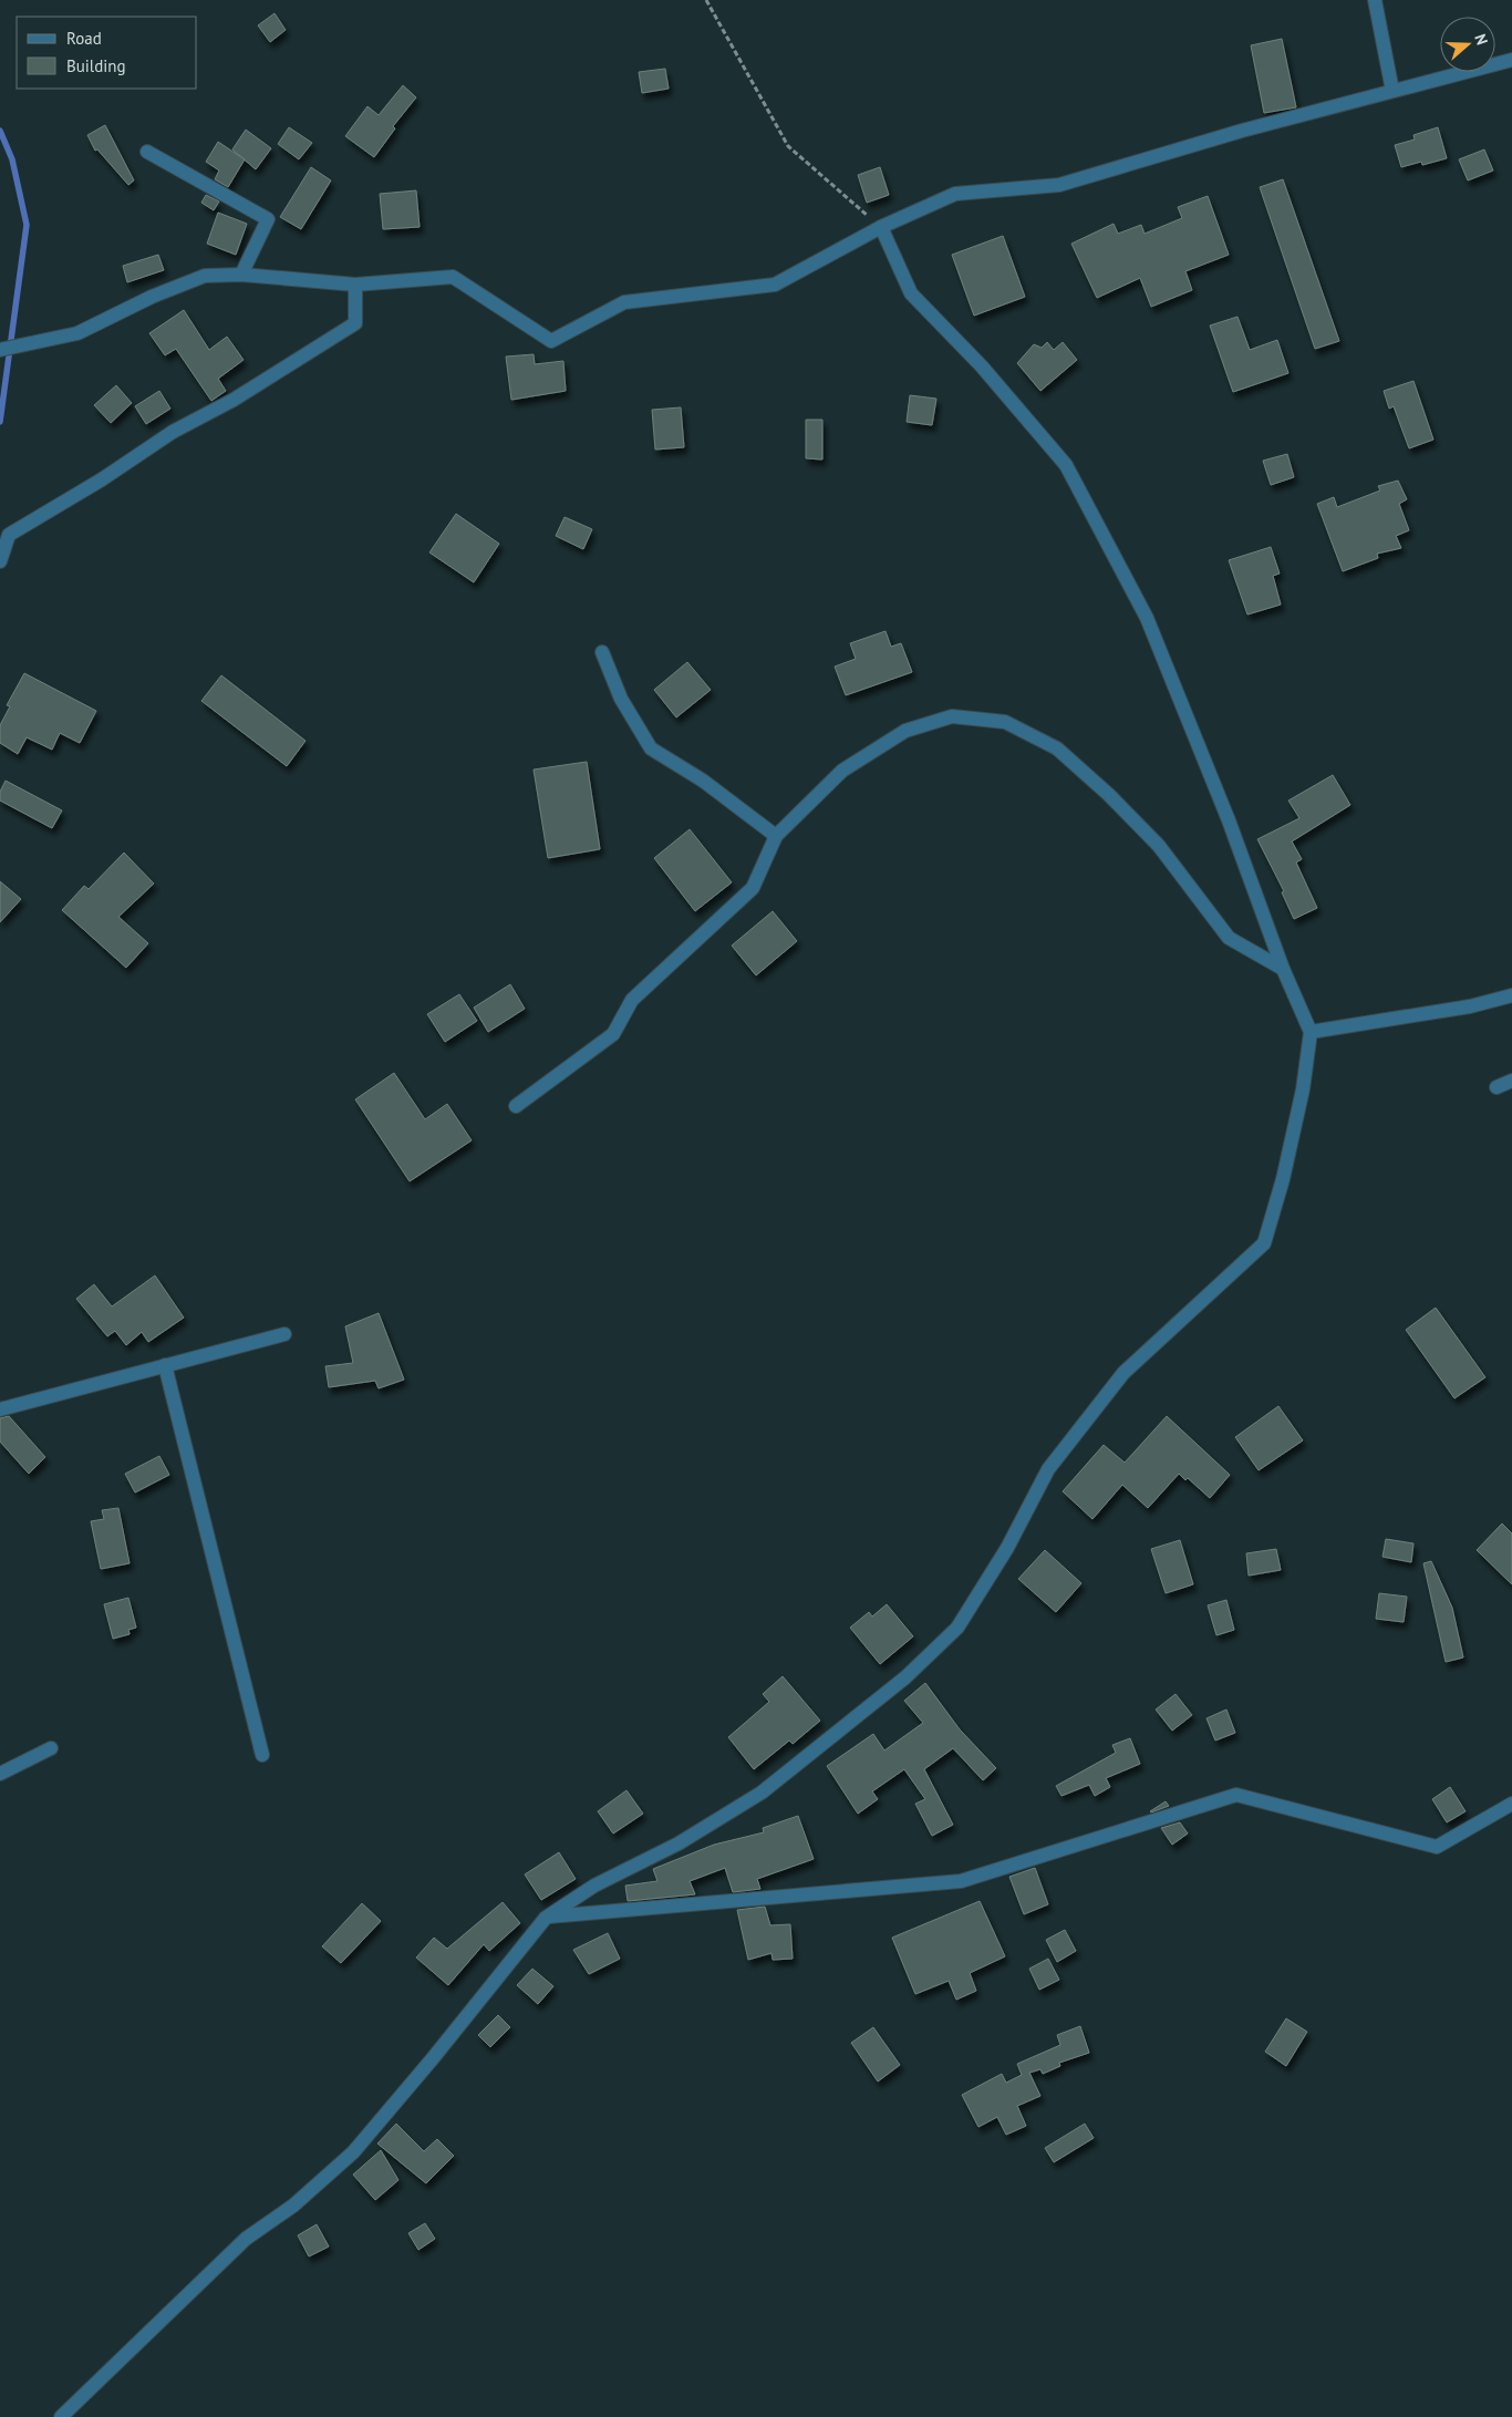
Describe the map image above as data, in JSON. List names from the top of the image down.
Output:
{
  "legend": ["Road", "Building"],
  "north": "right"
}
